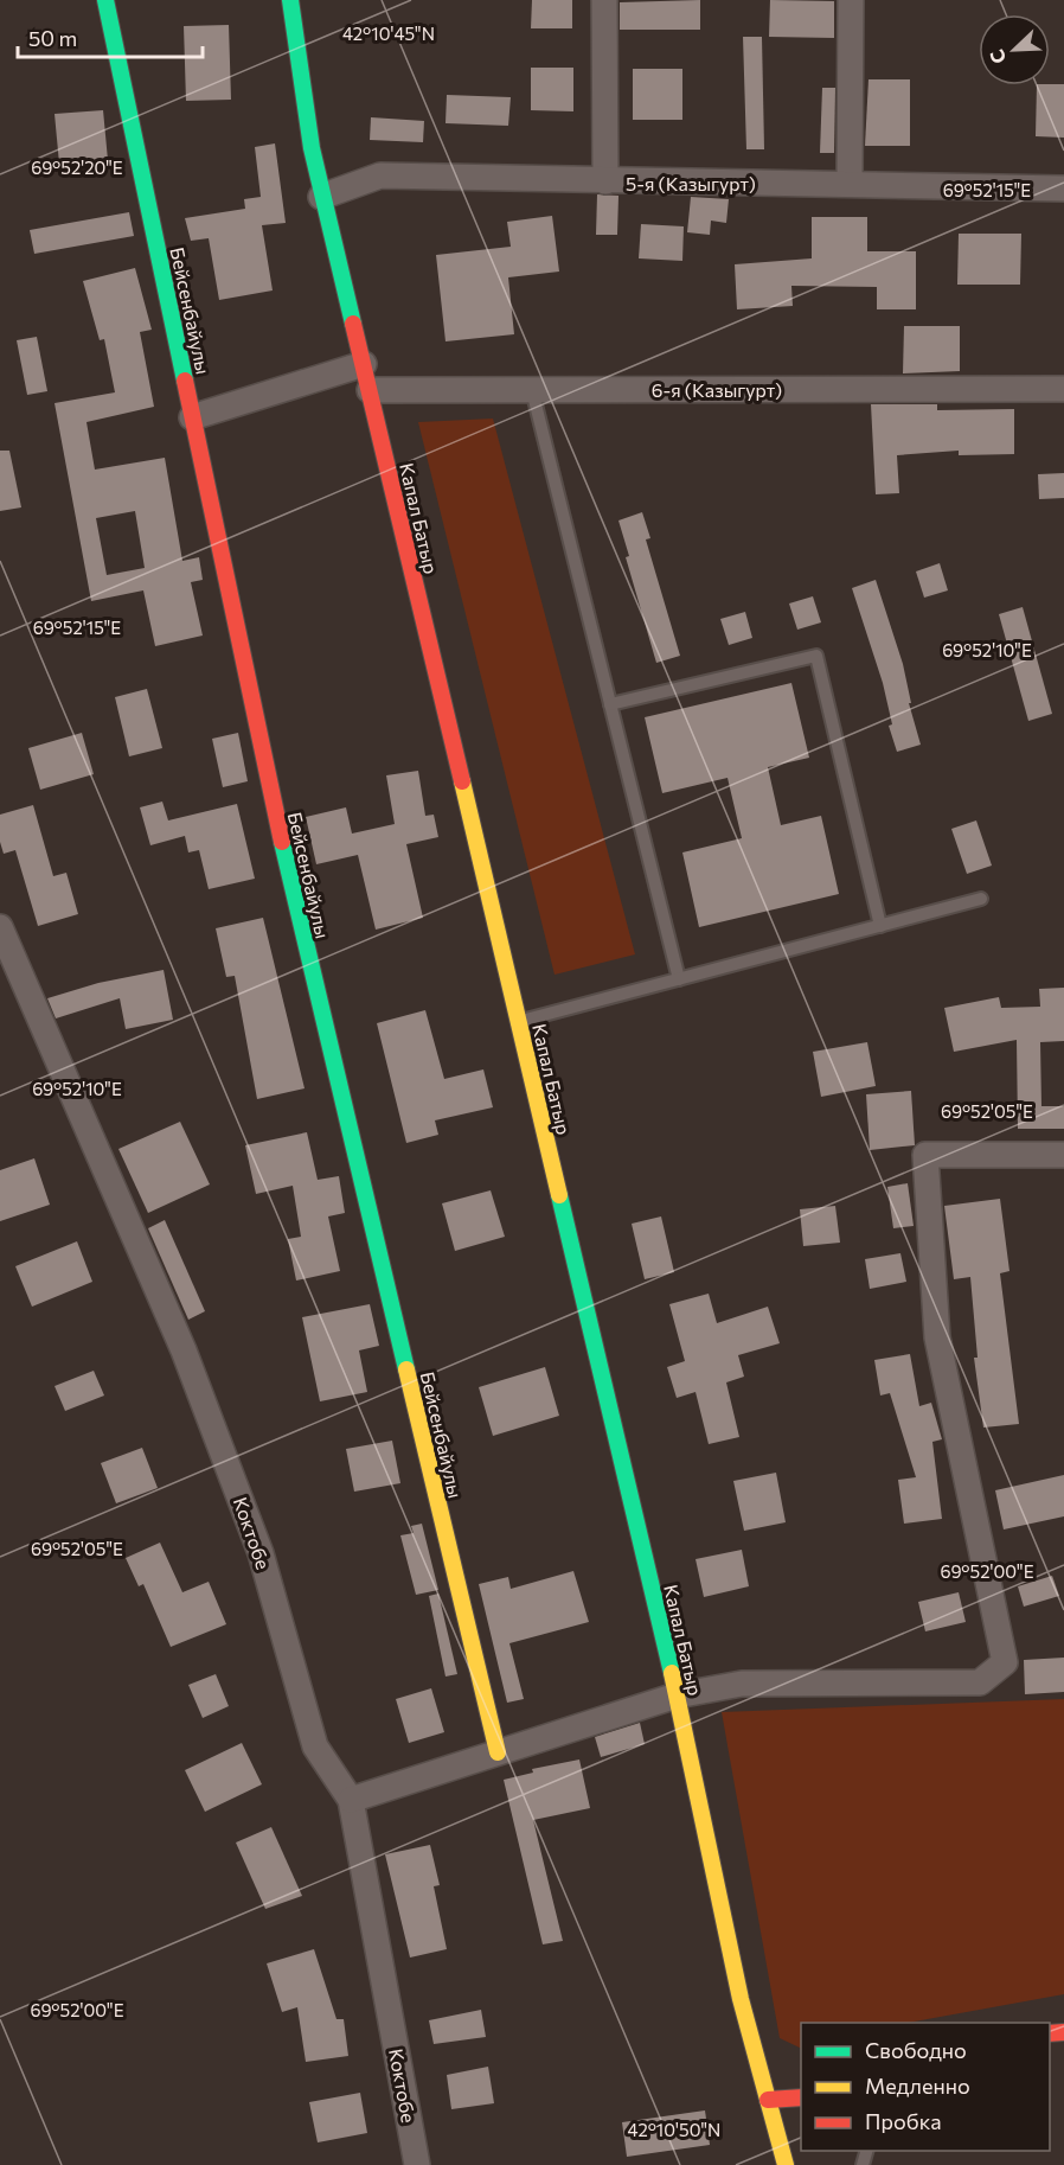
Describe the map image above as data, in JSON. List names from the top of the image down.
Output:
{
  "streets": {
    "main road": ["Бейсенбайулы", "Капал Батыр"],
    "street": ["5-я (Казыгурт)", "6-я (Казыгурт)", "Коктобе"]
  },
  "crossings": [
    ["5-я (Казыгурт)", "Капал Батыр"],
    ["6-я (Казыгурт)", "Капал Батыр"]
  ],
  "legend": ["Свободно", "Медленно", "Пробка"],
  "scale_bar": "50 m",
  "north": "bottom left",
  "coordinates": [
    "42°10'45\"N",
    "69°52'20\"E",
    "69°52'15\"E",
    "69°52'10\"E",
    "69°52'05\"E",
    "69°52'00\"E",
    "42°10'50\"N"
  ]
}
